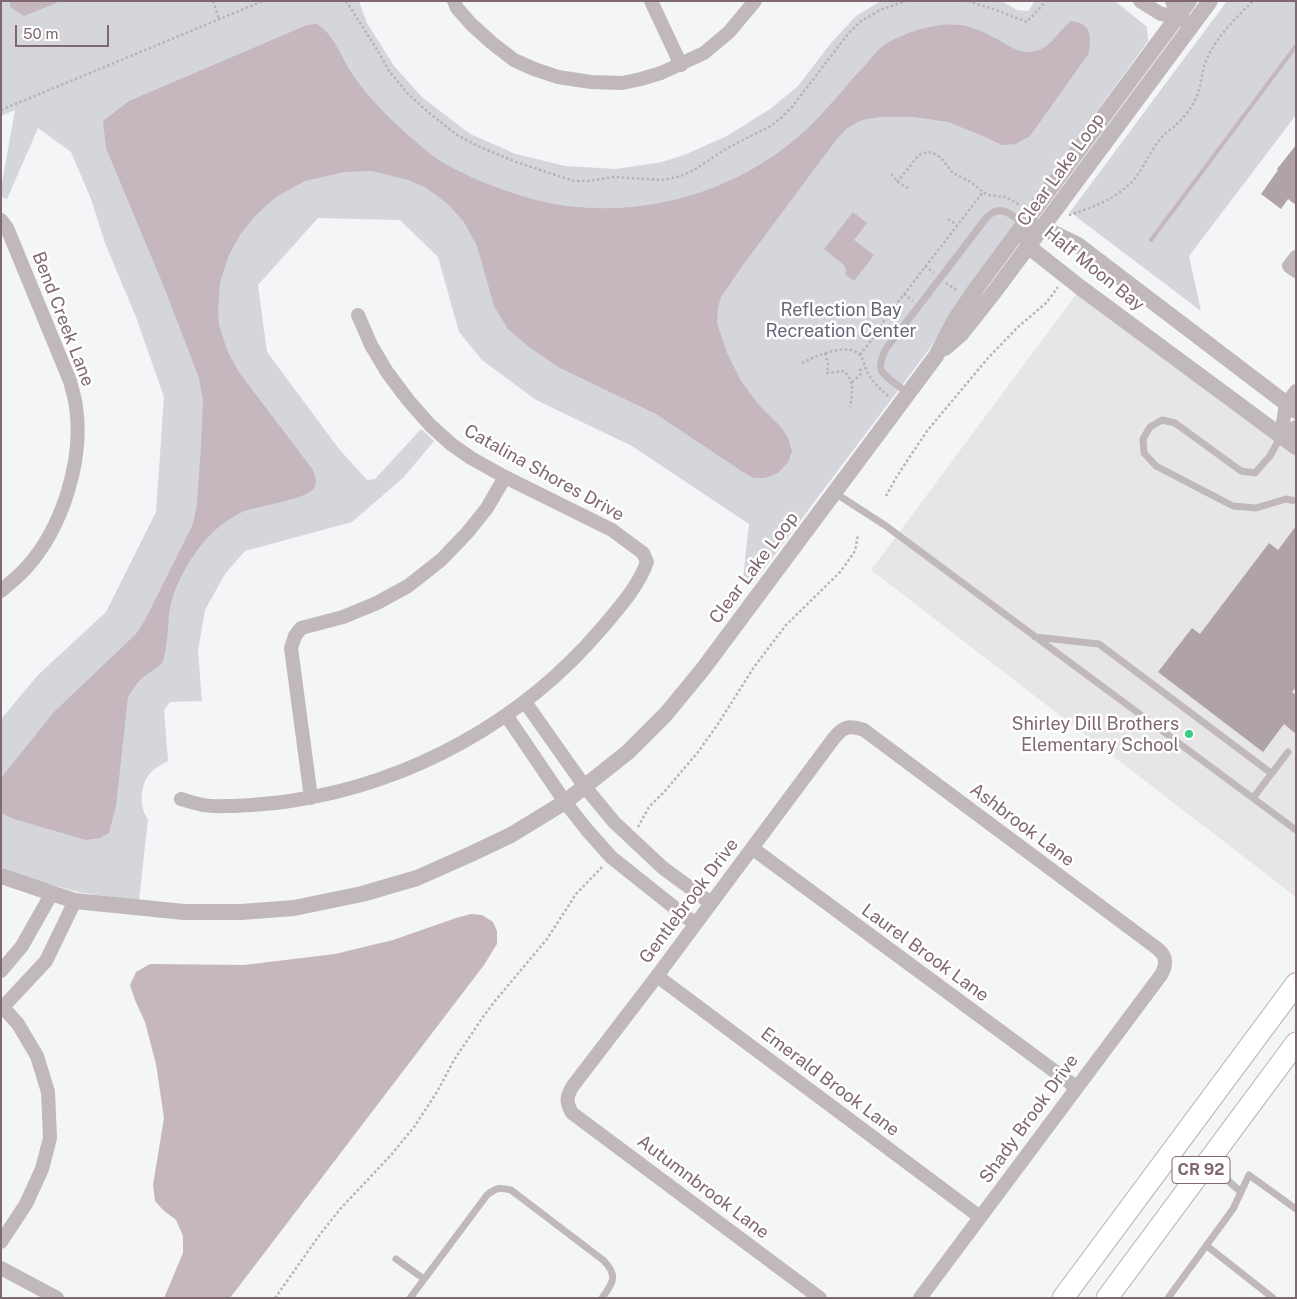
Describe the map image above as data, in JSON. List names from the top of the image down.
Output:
{
  "streets": {
    "main road": ["CR 92"],
    "street": [
      "Clear Lake Loop",
      "Half Moon Bay",
      "Bend Creek Lane",
      "Catalina Shores Drive",
      "Ashbrook Lane",
      "Gentlebrook Drive",
      "Laurel Brook Lane",
      "Emerald Brook Lane",
      "Shady Brook Drive",
      "Autumnbrook Lane"
    ]
  },
  "crossings": [
    ["Clear Lake Loop", "Half Moon Bay"],
    ["Ashbrook Lane", "Gentlebrook Drive"],
    ["Ashbrook Lane", "Shady Brook Drive"],
    ["Gentlebrook Drive", "Laurel Brook Lane"],
    ["Gentlebrook Drive", "Emerald Brook Lane"],
    ["Gentlebrook Drive", "Autumnbrook Lane"],
    ["Laurel Brook Lane", "Shady Brook Drive"],
    ["Emerald Brook Lane", "Shady Brook Drive"]
  ],
  "parks": ["Reflection Bay Recreation Center"],
  "places": ["Shirley Dill Brothers Elementary School"],
  "scale_bar": "50 m"
}
